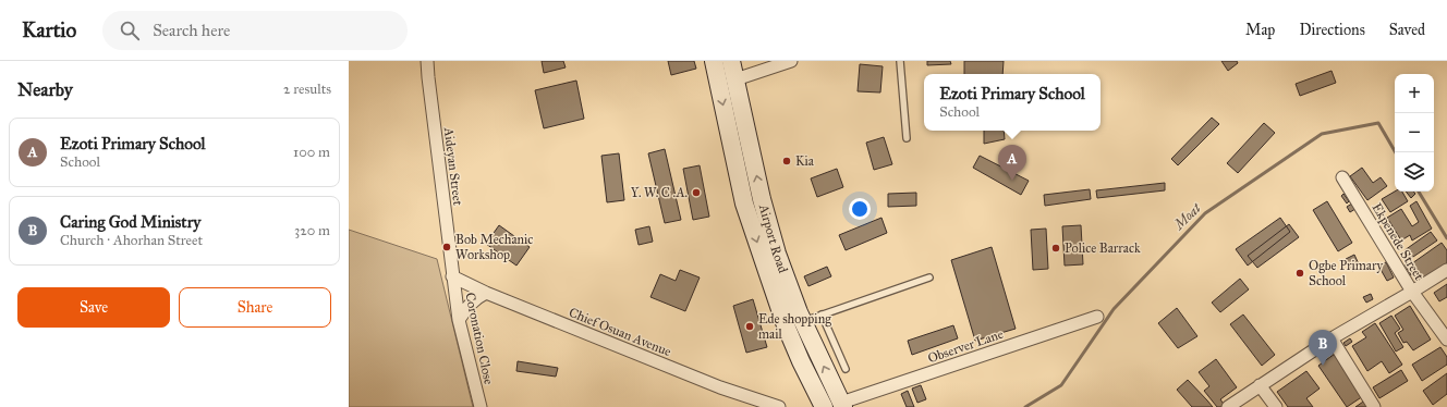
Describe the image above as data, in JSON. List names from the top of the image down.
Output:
{
  "streets": {
    "main road": ["Airport Road"],
    "street": [
      "Aideyan Street",
      "Ekpenede Street",
      "Chief Osuan Avenue",
      "Coronation Close",
      "Observer Lane"
    ]
  },
  "crossings": [
    ["Aideyan Street", "Chief Osuan Avenue"],
    ["Aideyan Street", "Coronation Close"],
    ["Airport Road", "Observer Lane"],
    ["Chief Osuan Avenue", "Coronation Close"]
  ],
  "water": ["Moat"],
  "places": [
    "Kia",
    "Y. W. C .A.",
    "Bob Mechanic Workshop",
    "Police Barrack",
    "Ogbe Primary School",
    "Ede shopping mail"
  ],
  "page": {
    "header": "Kartio",
    "search": "Search here",
    "nav": ["Map", "Directions", "Saved"],
    "heading": ["Nearby", "2 results"],
    "map_buttons": ["+", "−"],
    "popup": ["Ezoti Primary School", "School"],
    "list": [
      {
        "mark": "A",
        "name": "Ezoti Primary School",
        "note": "School",
        "value": "100 m"
      },
      {
        "mark": "B",
        "name": "Caring God Ministry",
        "note": "Church · Ahorhan Street",
        "value": "320 m"
      }
    ],
    "pins": ["A", "B"],
    "buttons": ["Save", "Share"]
  }
}
